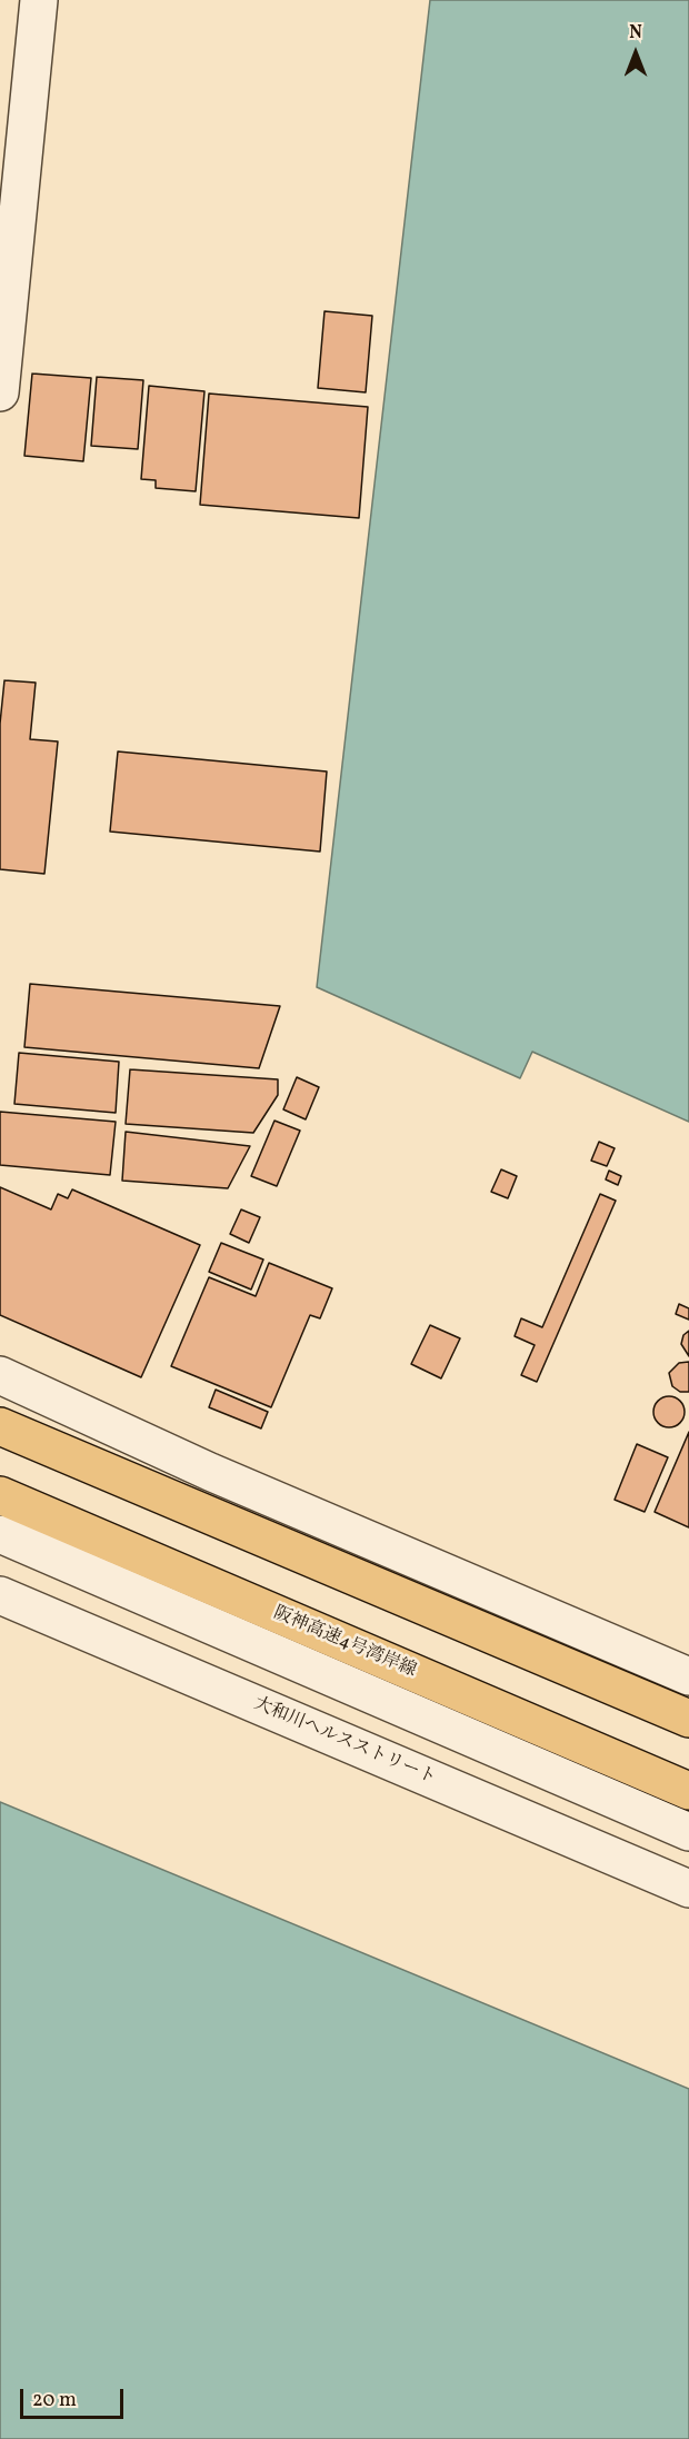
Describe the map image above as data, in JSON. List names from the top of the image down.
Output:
{
  "streets": {
    "highway": ["阪神高速4号湾岸線"],
    "street": ["大和川ヘルスストリート"]
  },
  "scale_bar": "20 m",
  "north": "top"
}
